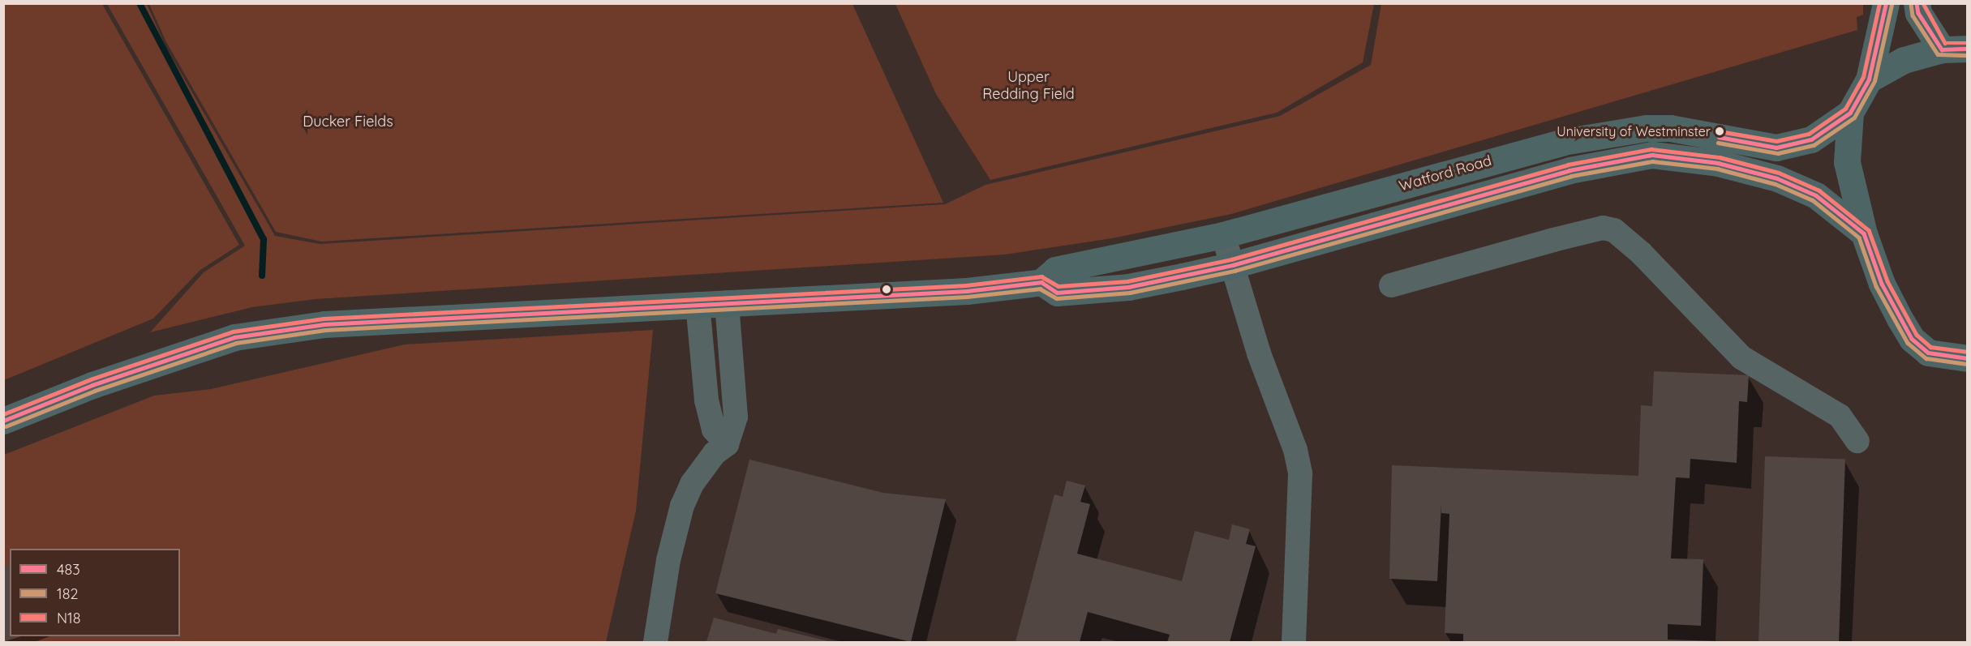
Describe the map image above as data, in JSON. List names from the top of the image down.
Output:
{
  "streets": {
    "main road": ["Watford Road"]
  },
  "parks": ["Upper Redding Field", "Ducker Fields"],
  "places": ["University of Westminster"],
  "lines": ["transit line 483", "transit line N18", "transit line 182"],
  "legend": ["483", "182", "N18"]
}
